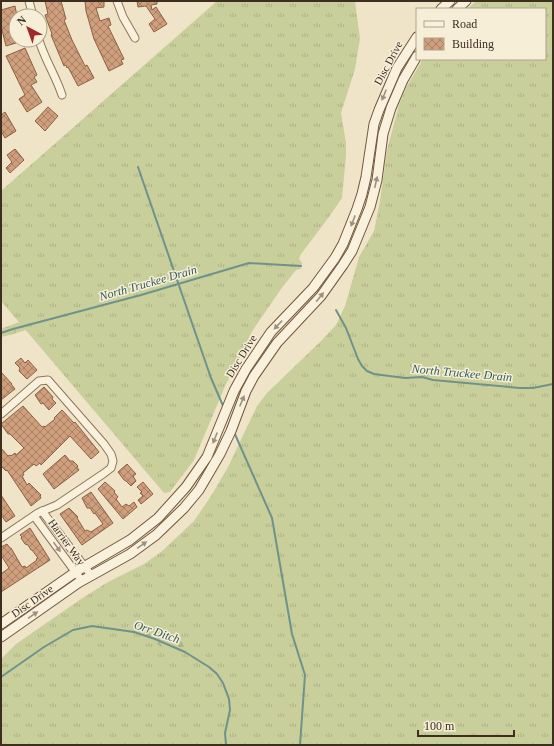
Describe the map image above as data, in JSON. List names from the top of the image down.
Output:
{
  "streets": {
    "main road": ["Disc Drive"],
    "street": ["Harrier Way"]
  },
  "crossings": [
    ["Disc Drive", "Harrier Way"]
  ],
  "water": ["North Truckee Drain", "Orr Ditch"],
  "legend": ["Road", "Building"],
  "scale_bar": "100 m",
  "north": "top left"
}
